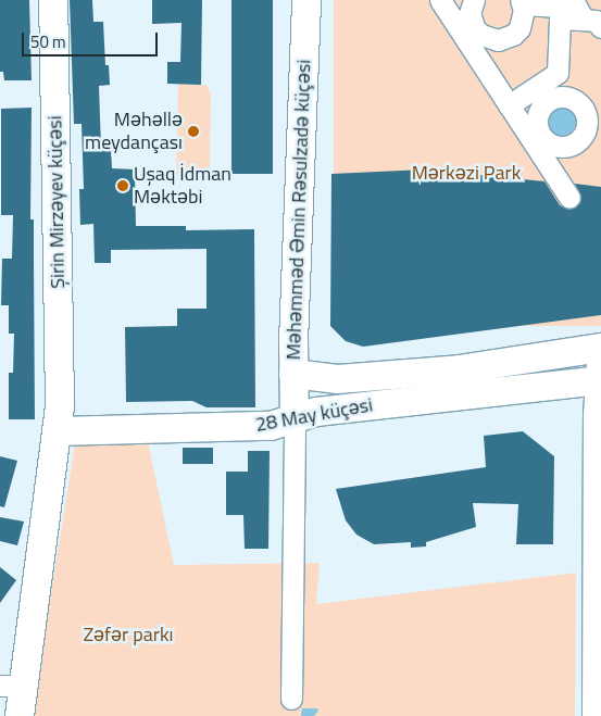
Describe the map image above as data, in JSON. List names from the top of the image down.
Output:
{
  "streets": {
    "street": ["Şirin Mirzəyev küçəsi", "Məhəmməd Əmin Rəsulzadə küçəsi", "28 May küçəsi"]
  },
  "crossings": [
    ["Şirin Mirzəyev küçəsi", "28 May küçəsi"],
    ["Məhəmməd Əmin Rəsulzadə küçəsi", "28 May küçəsi"]
  ],
  "parks": ["Mərkəzi Park", "Zəfər parkı"],
  "places": ["Məhəllə meydançası", "Uşaq İdman Məktəbi"],
  "scale_bar": "50 m"
}
